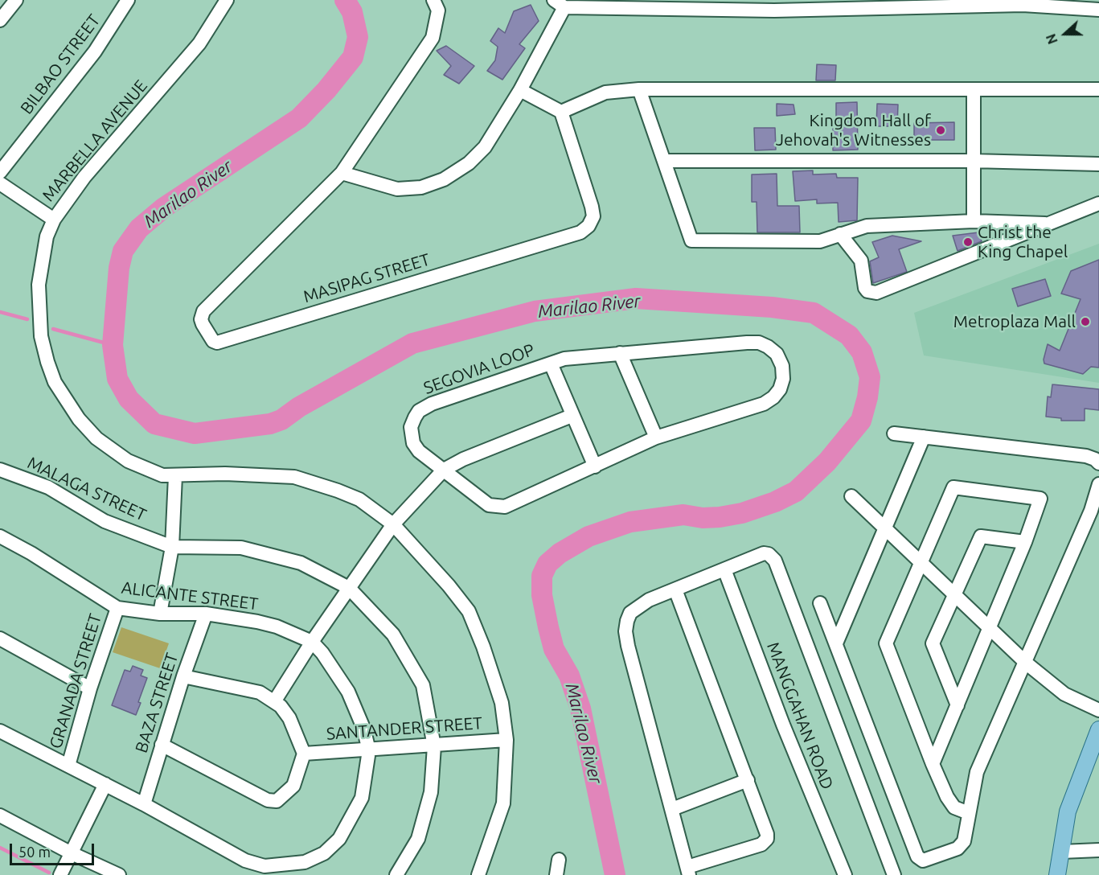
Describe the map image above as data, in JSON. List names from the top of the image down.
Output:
{
  "streets": {
    "street": [
      "BILBAO STREET",
      "MARBELLA AVENUE",
      "MASIPAG STREET",
      "SEGOVIA LOOP",
      "MALAGA STREET",
      "ALICANTE STREET",
      "GRANADA STREET",
      "BAZA STREET",
      "MANGGAHAN ROAD",
      "SANTANDER STREET"
    ]
  },
  "crossings": [
    ["MARBELLA AVENUE", "SANTANDER STREET"],
    ["MALAGA STREET", "SANTANDER STREET"],
    ["ALICANTE STREET", "GRANADA STREET"],
    ["ALICANTE STREET", "BAZA STREET"],
    ["ALICANTE STREET", "SANTANDER STREET"],
    ["BAZA STREET", "SANTANDER STREET"]
  ],
  "water": ["Marilao River"],
  "places": ["Kingdom Hall of Jehovah's Witnesses", "Christ the King Chapel", "Metroplaza Mall"],
  "scale_bar": "50 m",
  "north": "left"
}
